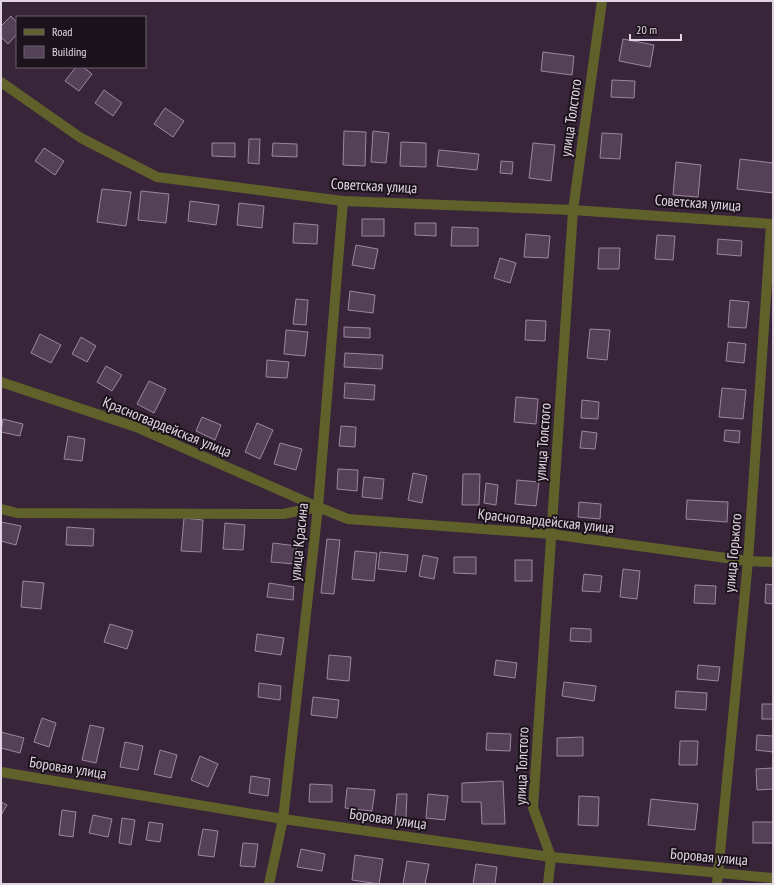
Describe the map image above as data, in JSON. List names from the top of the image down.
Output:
{
  "streets": {
    "street": [
      "улица Толстого",
      "Советская улица",
      "Красногвардейская улица",
      "улица Красина",
      "улица Горького",
      "Боровая улица"
    ]
  },
  "crossings": [
    ["улица Толстого", "Советская улица"],
    ["улица Толстого", "Красногвардейская улица"],
    ["улица Толстого", "Боровая улица"],
    ["Советская улица", "улица Красина"],
    ["Советская улица", "улица Горького"],
    ["Красногвардейская улица", "улица Красина"],
    ["Красногвардейская улица", "улица Горького"],
    ["улица Красина", "Боровая улица"],
    ["улица Горького", "Боровая улица"]
  ],
  "legend": ["Road", "Building"],
  "scale_bar": "20 m"
}
